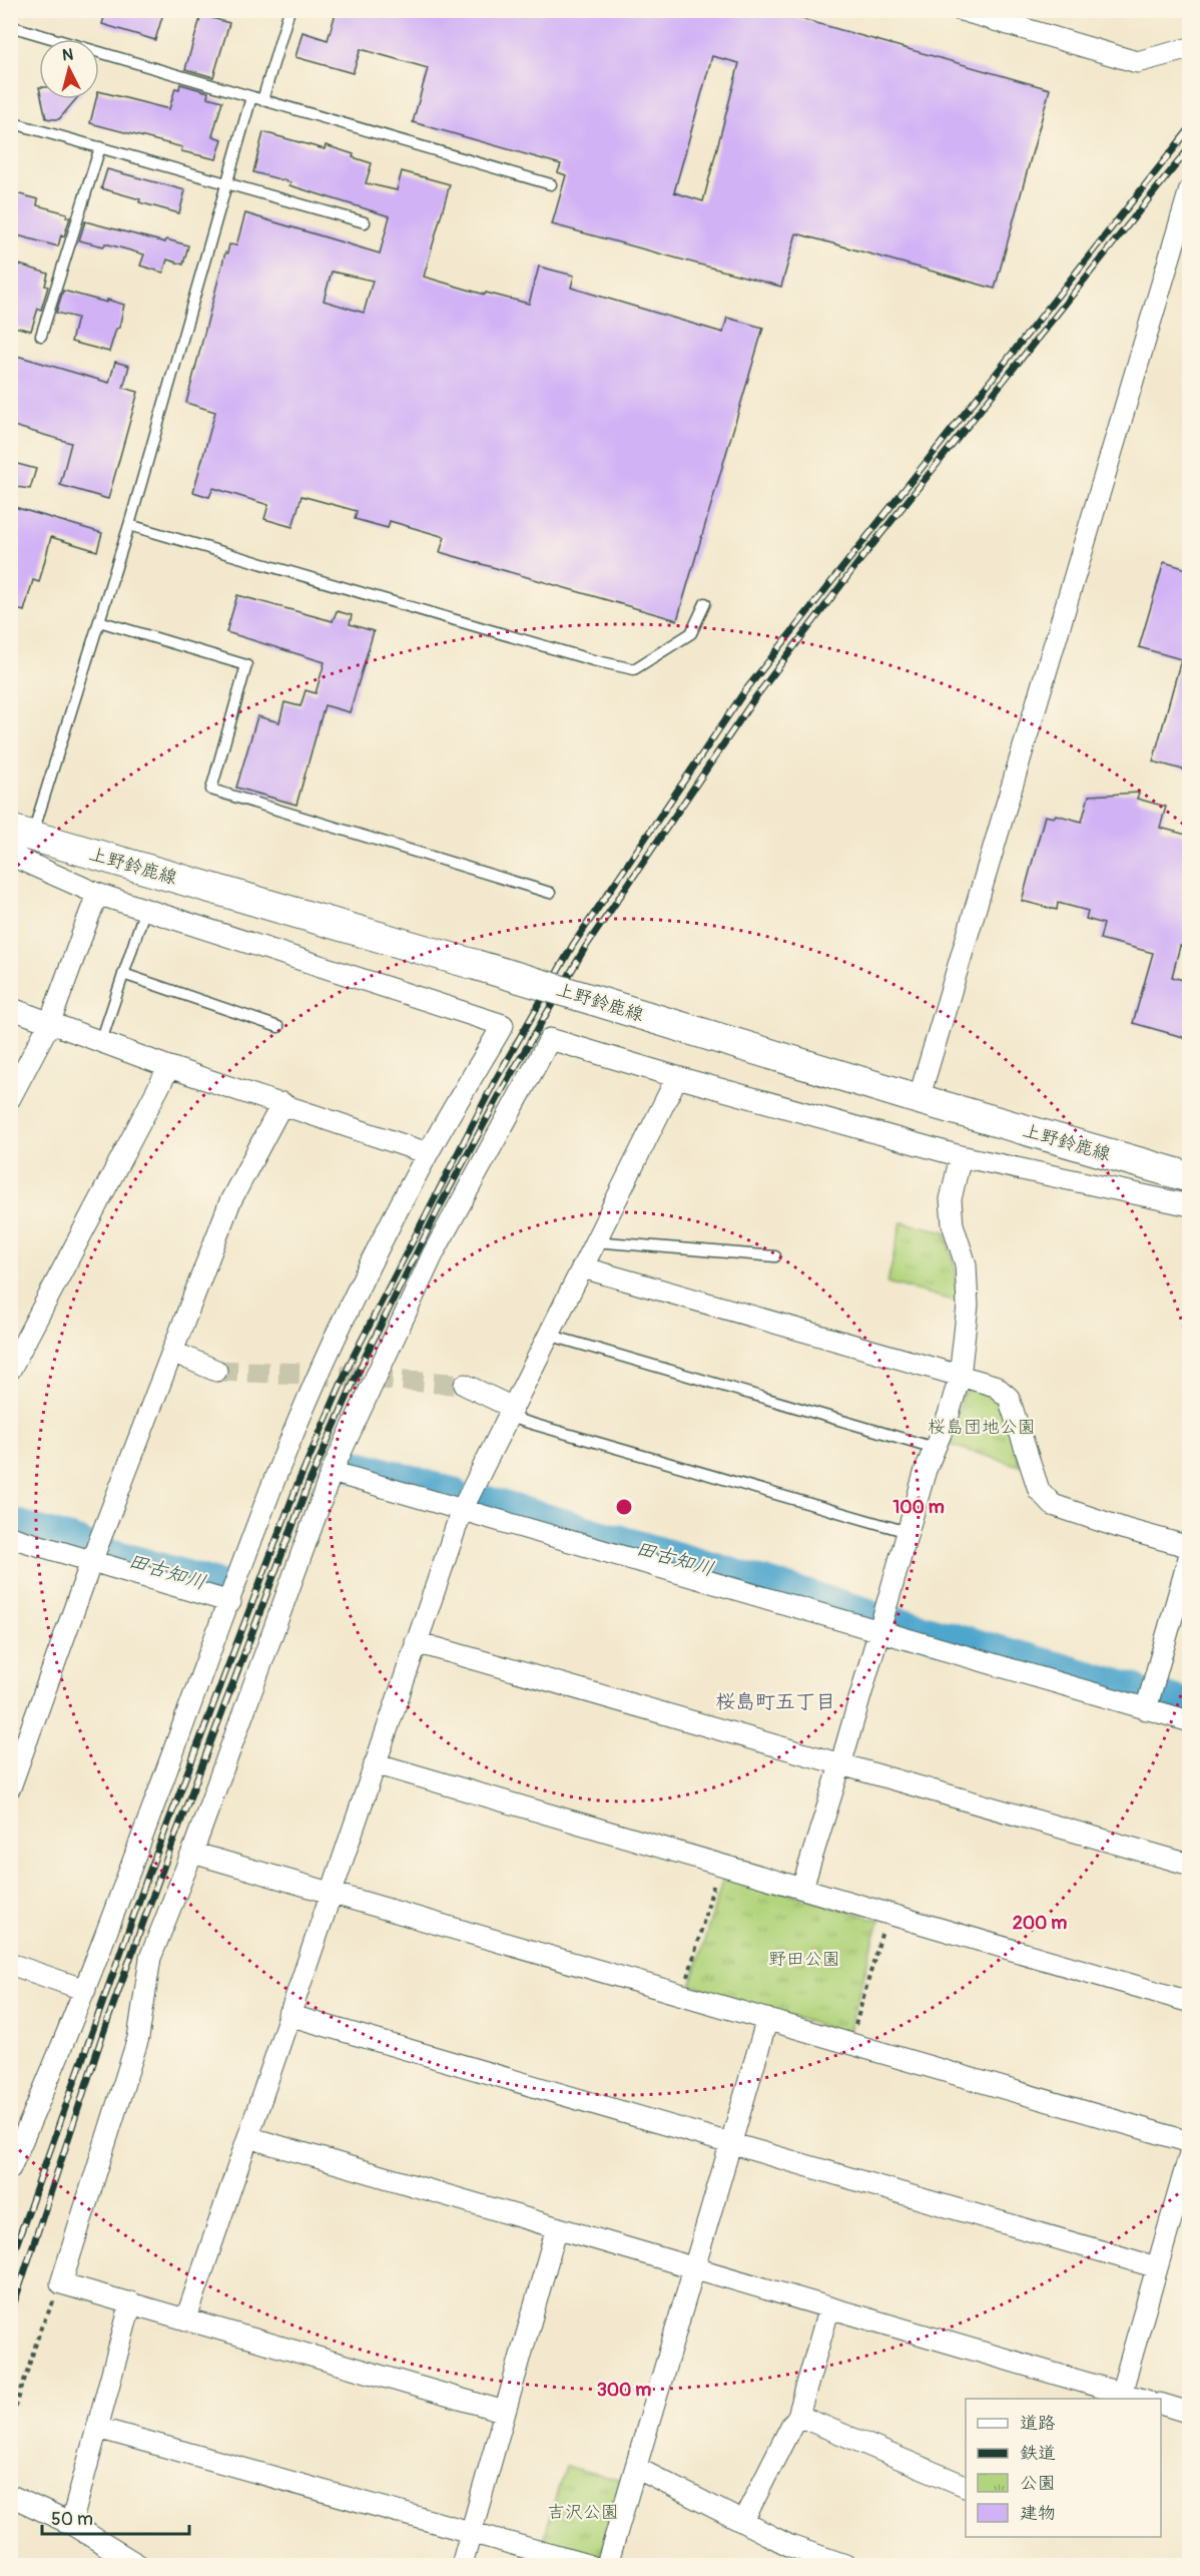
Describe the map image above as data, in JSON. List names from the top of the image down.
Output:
{
  "streets": {
    "main road": ["上野鈴鹿線"]
  },
  "districts": ["桜島町五丁目"],
  "water": ["田古知川"],
  "parks": ["桜島団地公園", "野田公園", "吉沢公園"],
  "legend": [
    "道路",
    "鉄道",
    "公園",
    "建物"
  ],
  "scale_bar": "50 m",
  "north": "top",
  "rings": ["100 m", "200 m", "300 m"]
}
